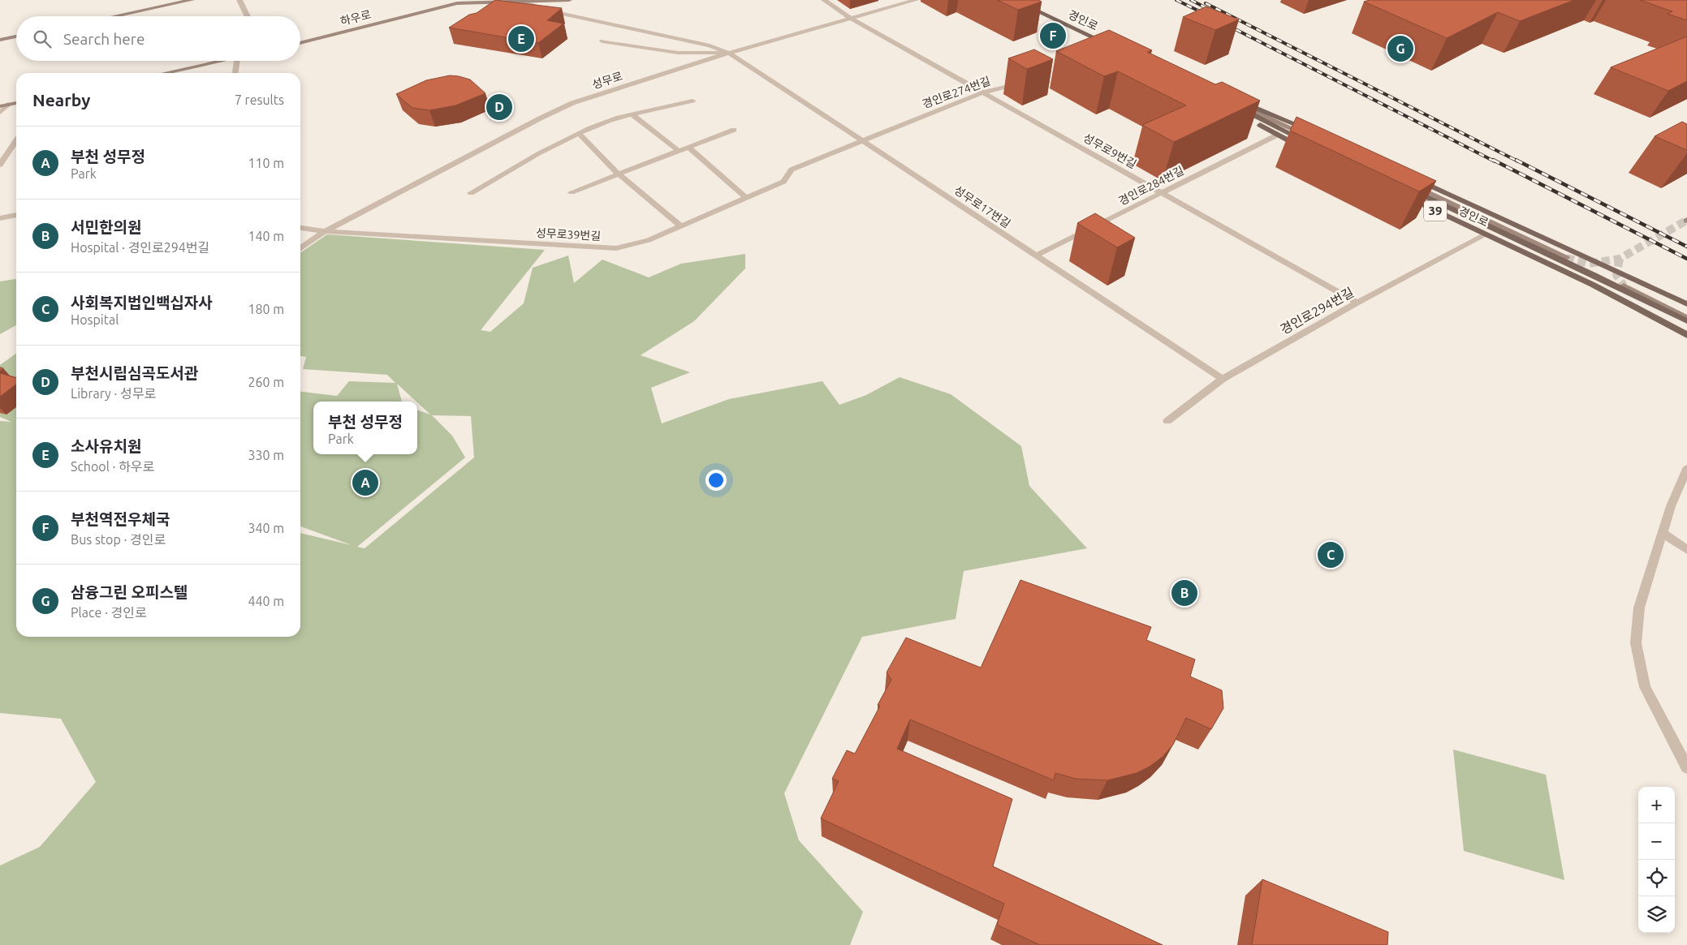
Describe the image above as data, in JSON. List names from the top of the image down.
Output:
{
  "streets": {
    "main road": ["경인로", "39"],
    "street": [
      "하우로",
      "성무로",
      "경인로274번길",
      "성무로9번길",
      "경인로284번길",
      "성무로17번길",
      "성무로39번길",
      "경인로294번길"
    ]
  },
  "crossings": [
    ["하우로", "성무로17번길"],
    ["경인로", "경인로294번길"],
    ["성무로", "성무로9번길"],
    ["성무로", "성무로17번길"],
    ["성무로", "성무로39번길"],
    ["경인로274번길", "성무로9번길"],
    ["경인로274번길", "성무로17번길"],
    ["경인로274번길", "성무로39번길"],
    ["성무로9번길", "경인로284번길"],
    ["성무로9번길", "경인로294번길"],
    ["경인로284번길", "성무로17번길"],
    ["성무로17번길", "경인로294번길"]
  ],
  "page": {
    "search": "Search here",
    "pins": [
      "F",
      "E",
      "G",
      "D",
      "A",
      "C",
      "B"
    ],
    "heading": ["Nearby", "7 results"],
    "list": [
      {
        "mark": "A",
        "name": "부천 성무정",
        "note": "Park",
        "value": "110 m"
      },
      {
        "mark": "B",
        "name": "서민한의원",
        "note": "Hospital · 경인로294번길",
        "value": "140 m"
      },
      {
        "mark": "C",
        "name": "사회복지법인백십자사",
        "note": "Hospital",
        "value": "180 m"
      },
      {
        "mark": "D",
        "name": "부천시립심곡도서관",
        "note": "Library · 성무로",
        "value": "260 m"
      },
      {
        "mark": "E",
        "name": "소사유치원",
        "note": "School · 하우로",
        "value": "330 m"
      },
      {
        "mark": "F",
        "name": "부천역전우체국",
        "note": "Bus stop · 경인로",
        "value": "340 m"
      },
      {
        "mark": "G",
        "name": "삼융그린 오피스텔",
        "note": "Place · 경인로",
        "value": "440 m"
      }
    ],
    "popup": ["부천 성무정", "Park"],
    "map_buttons": ["+", "−"]
  }
}
